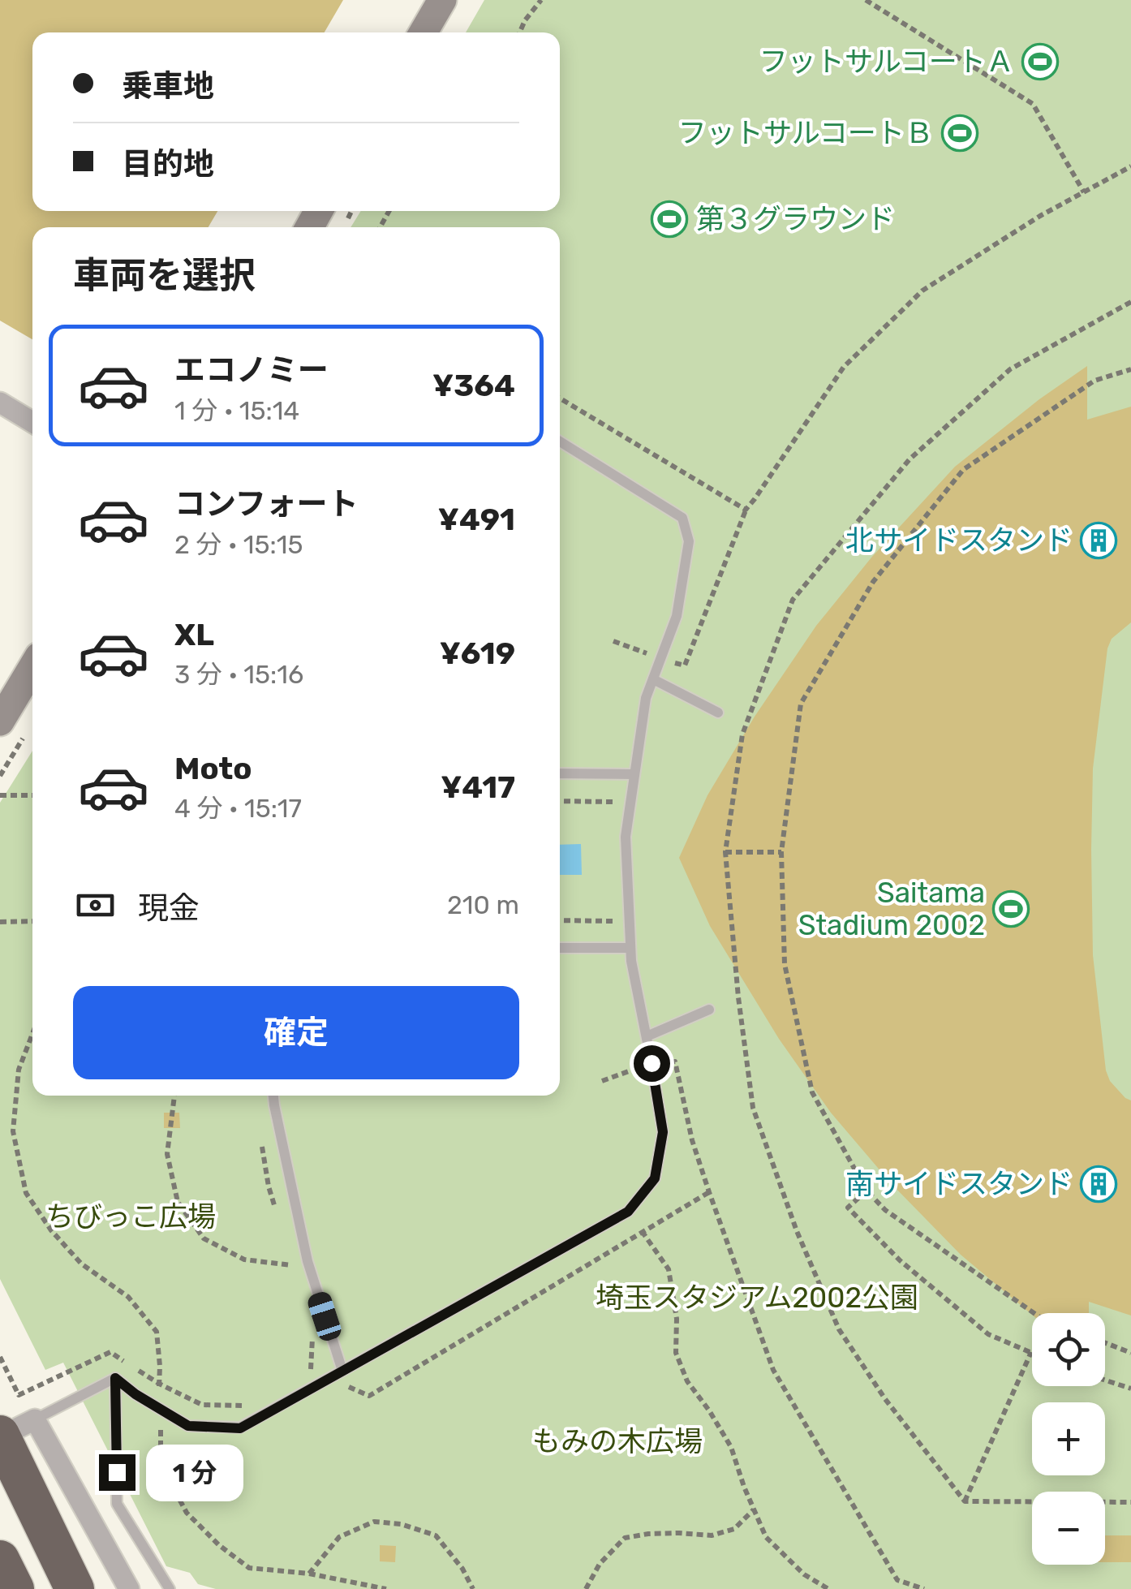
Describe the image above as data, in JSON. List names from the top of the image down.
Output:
{
  "parks": ["ちびっこ広場", "埼玉スタジアム2002公園", "もみの木広場"],
  "places": {
    "sports": [
      "フットサルコートＡ",
      "フットサルコートＢ",
      "第３グラウンド",
      "Saitama Stadium 2002"
    ],
    "building": ["北サイドスタンド", "南サイドスタンド"]
  },
  "page": {
    "banner": ["乗車地", "目的地"],
    "heading": "車両を選択",
    "list": [
      {
        "name": "エコノミー",
        "note": "1 分 · 15:14",
        "value": "¥364"
      },
      {
        "name": "コンフォート",
        "note": "2 分 · 15:15",
        "value": "¥491"
      },
      {
        "name": "XL",
        "note": "3 分 · 15:16",
        "value": "¥619"
      },
      {
        "name": "Moto",
        "note": "4 分 · 15:17",
        "value": "¥417"
      }
    ],
    "pay": ["現金", "210 m"],
    "buttons": "確定",
    "map_buttons": ["+", "−"],
    "bubble": "1 分"
  }
}
